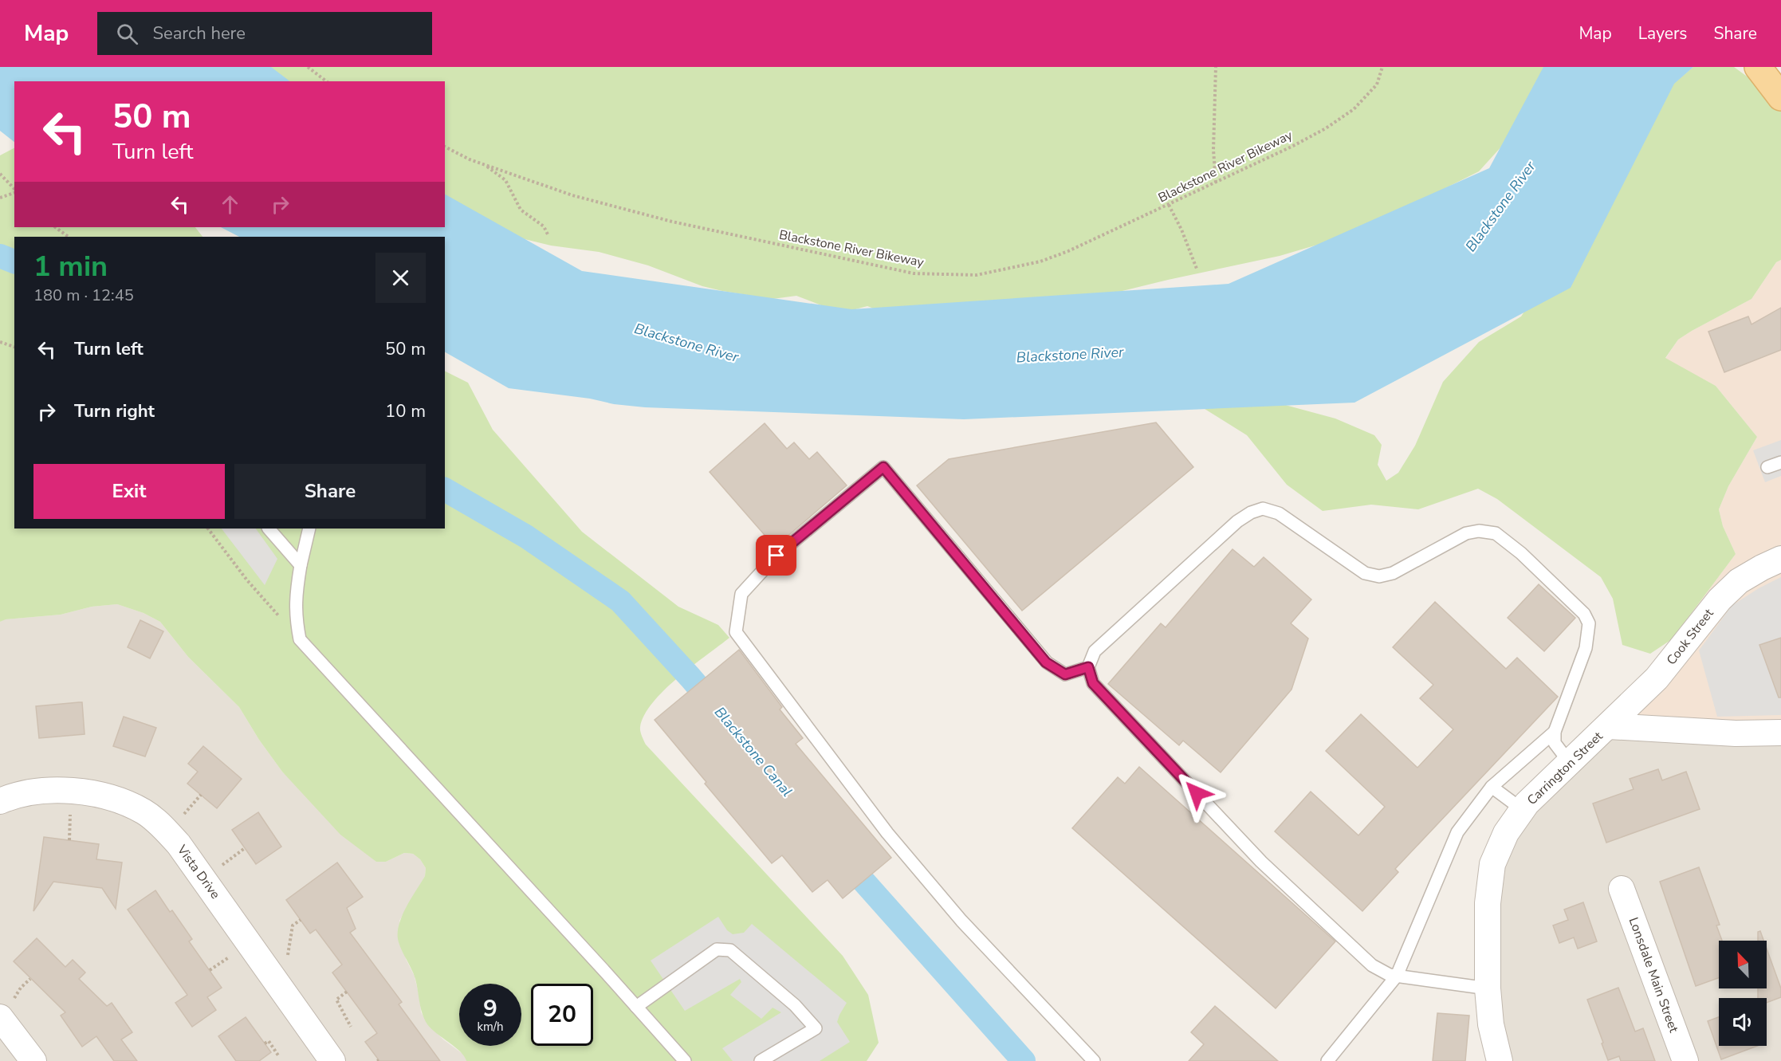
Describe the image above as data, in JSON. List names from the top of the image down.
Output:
{
  "streets": {
    "street": [
      "Cook Street",
      "Carrington Street",
      "Vista Drive",
      "Lonsdale Main Street"
    ],
    "path": ["Blackstone River Bikeway"]
  },
  "crossings": [
    ["Cook Street", "Carrington Street"]
  ],
  "water": ["Blackstone River", "Blackstone Canal"],
  "north": "top left",
  "page": {
    "header": "Map",
    "search": "Search here",
    "nav": ["Map", "Layers", "Share"],
    "turn": ["50 m", "Turn left"],
    "heading": ["1 min", "180 m · 12:45"],
    "list": [
      {
        "name": "Turn left",
        "value": "50 m"
      },
      {
        "name": "Turn right",
        "value": "10 m"
      }
    ],
    "buttons": ["Exit", "Share"],
    "speed": "9 km/h",
    "limit": "20"
  }
}
